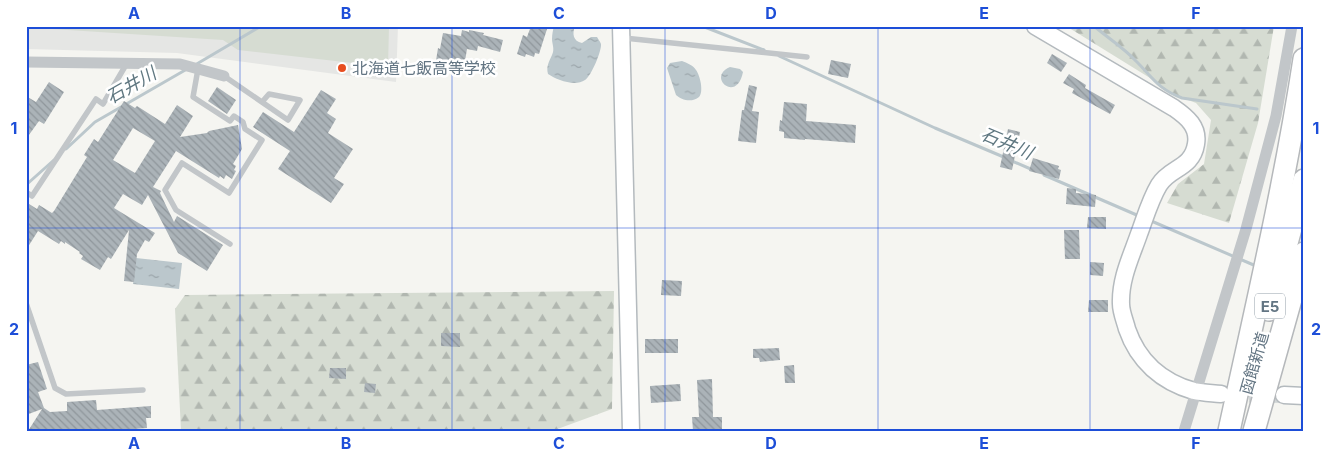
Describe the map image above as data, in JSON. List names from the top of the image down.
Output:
{
  "streets": {
    "highway": ["E5", "函館新道"]
  },
  "water": ["石井川"],
  "places": ["北海道七飯高等学校"],
  "grid": {
    "columns": [
      "A",
      "B",
      "C",
      "D",
      "E",
      "F"
    ],
    "rows": ["1", "2"]
  }
}
